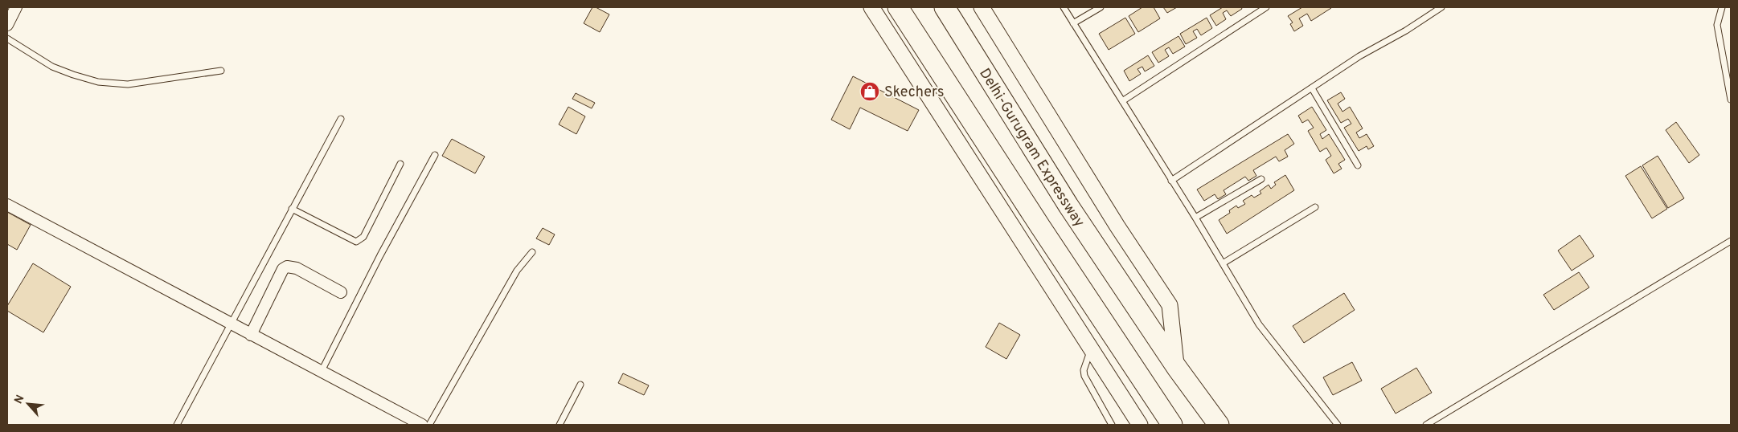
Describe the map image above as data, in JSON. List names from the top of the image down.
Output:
{
  "streets": {
    "highway": ["Delhi-Gurugram Expressway"]
  },
  "places": {
    "shop": ["Skechers"]
  },
  "north": "top left"
}
